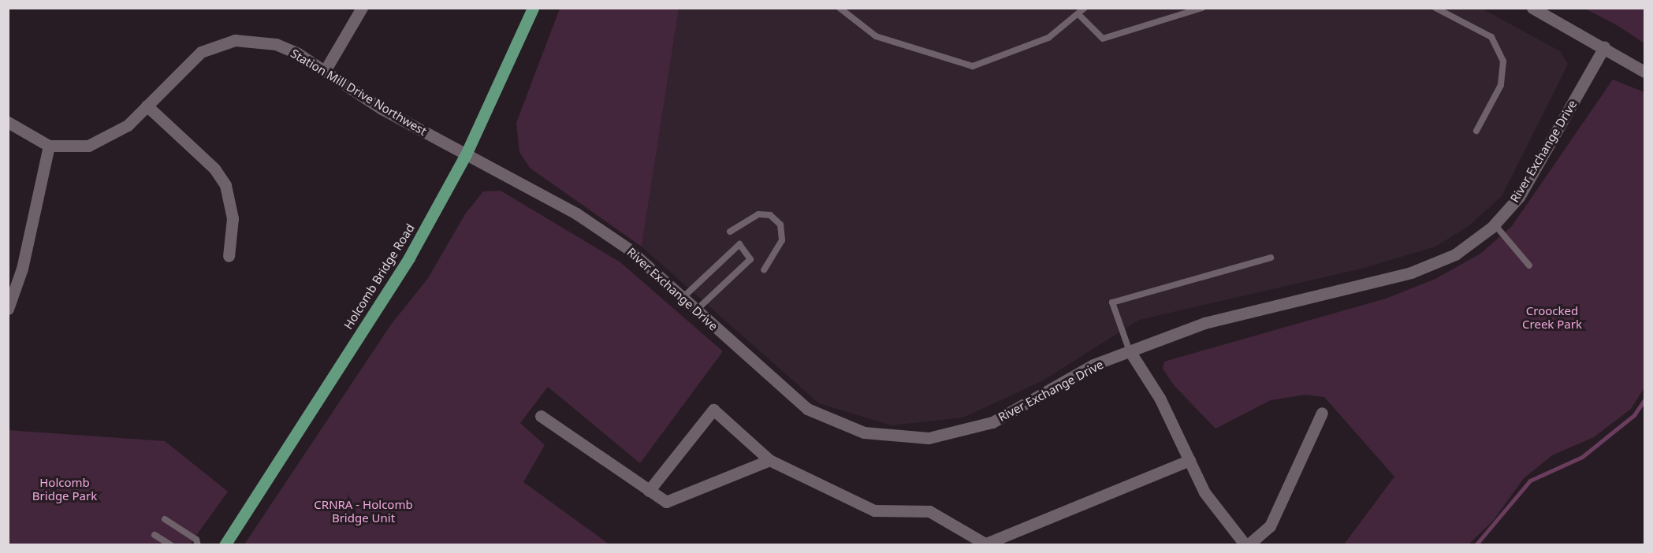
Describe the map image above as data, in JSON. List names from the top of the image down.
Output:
{
  "streets": {
    "main road": ["Holcomb Bridge Road"],
    "street": ["Station Mill Drive Northwest", "River Exchange Drive"]
  },
  "crossings": [
    ["Station Mill Drive Northwest", "River Exchange Drive"],
    ["Station Mill Drive Northwest", "Holcomb Bridge Road"],
    ["River Exchange Drive", "Holcomb Bridge Road"]
  ],
  "parks": ["Croocked Creek Park", "Holcomb Bridge Park", "CRNRA - Holcomb Bridge Unit"]
}
